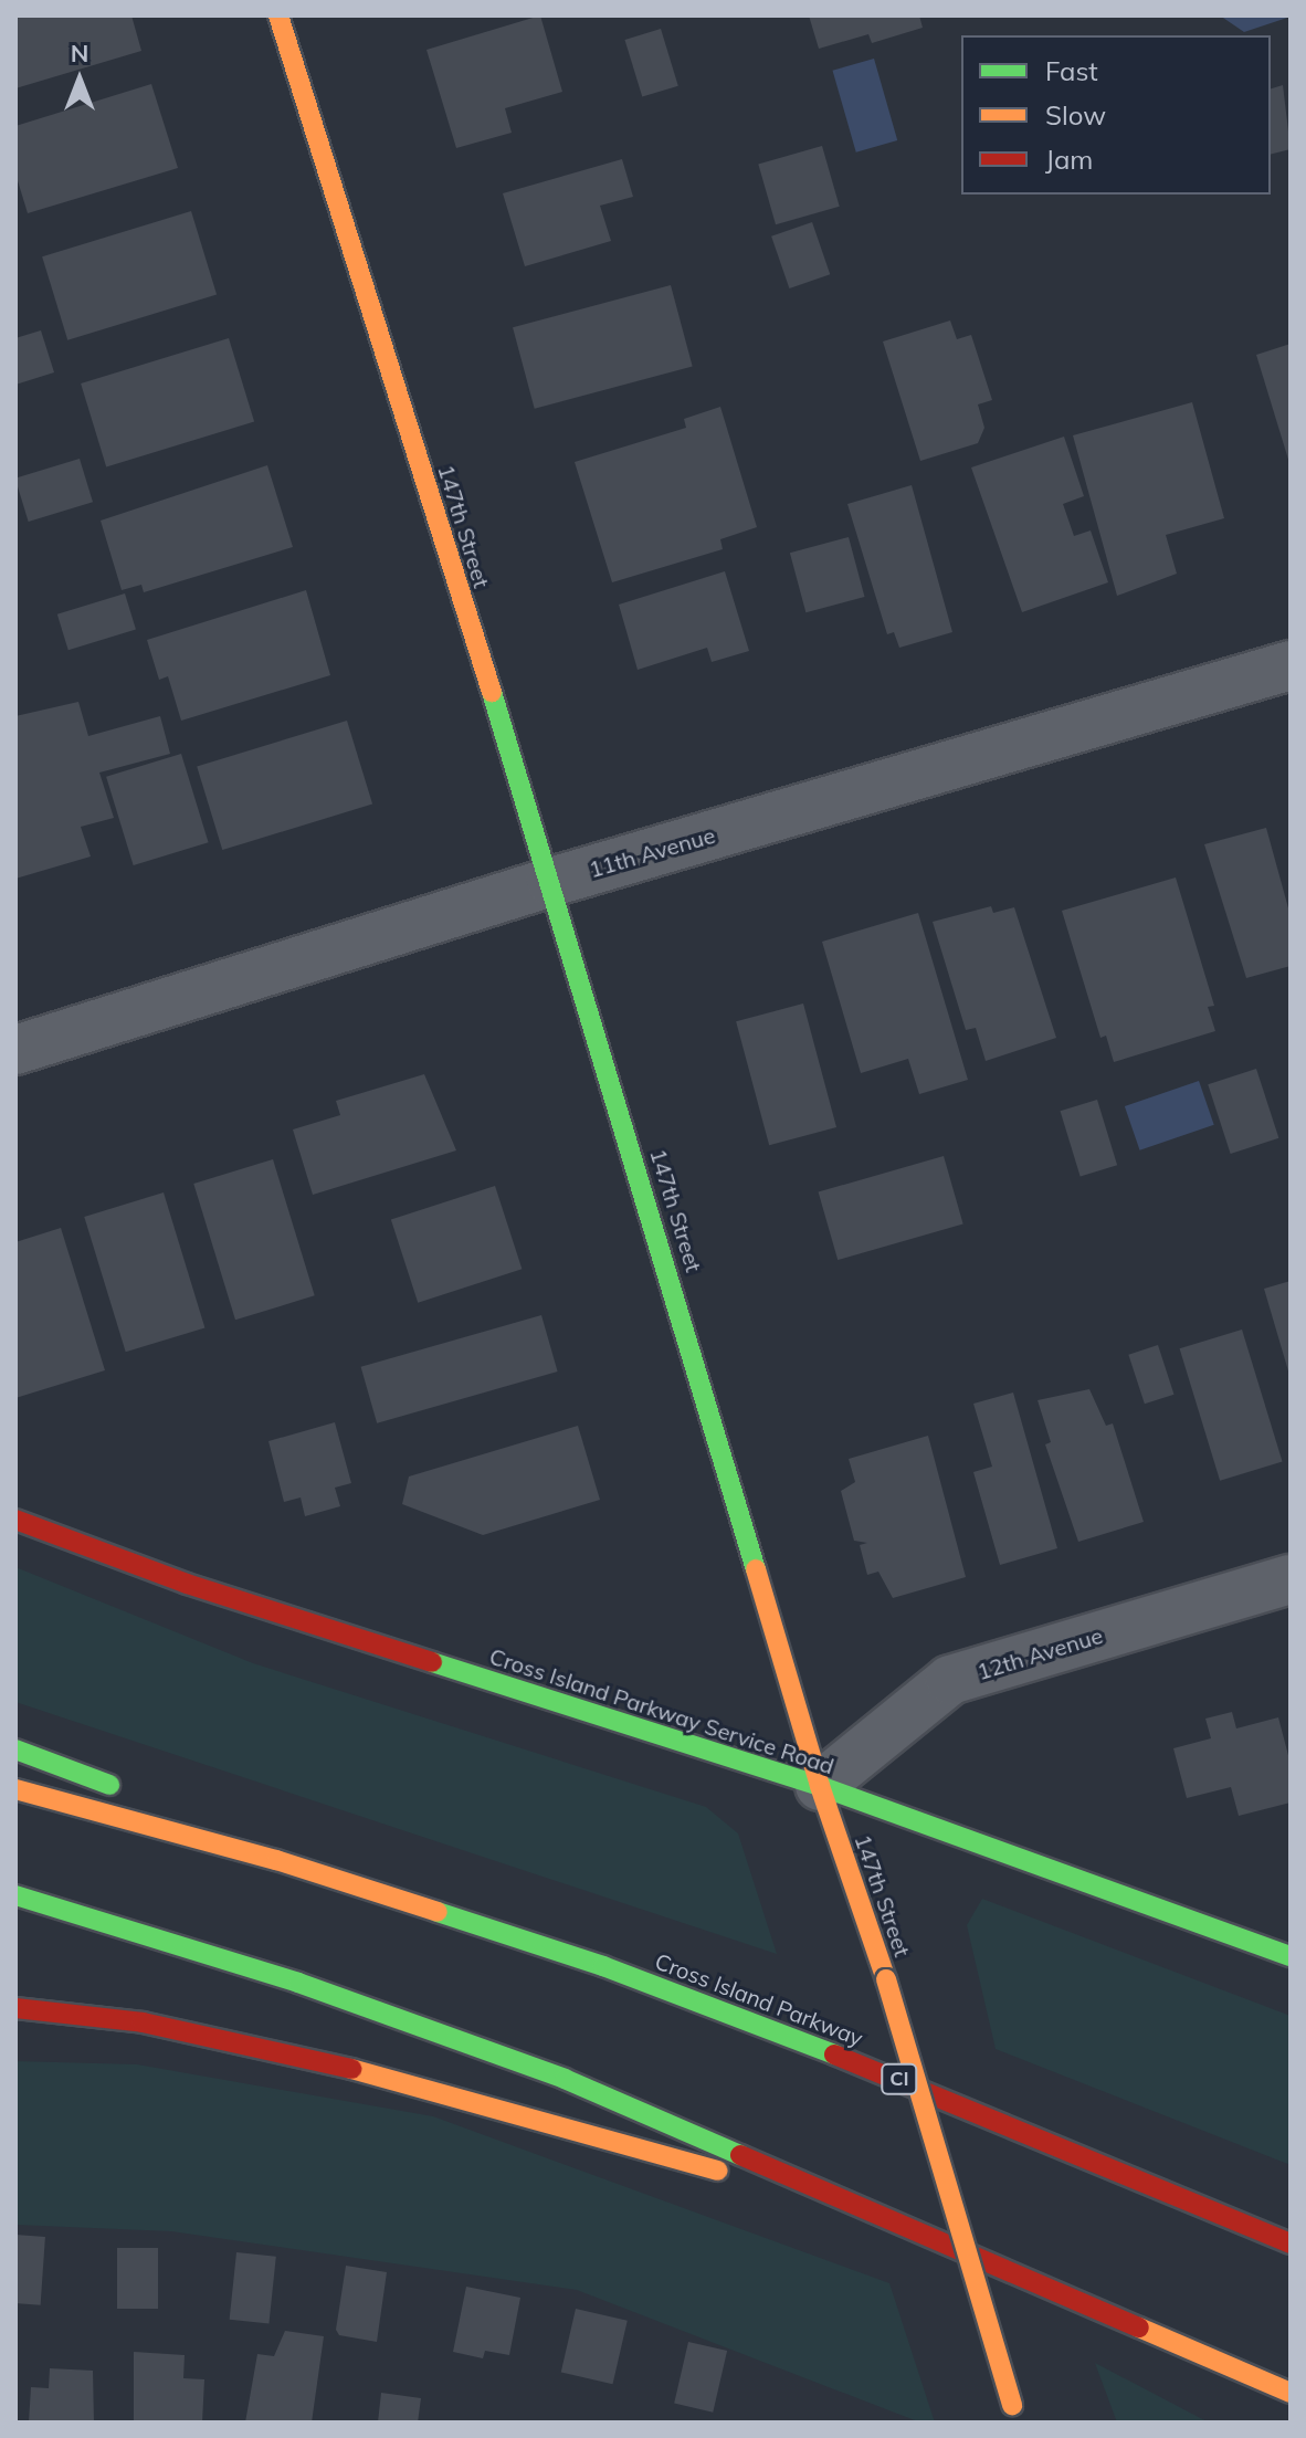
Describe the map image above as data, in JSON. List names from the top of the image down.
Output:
{
  "streets": {
    "main road": [
      "147th Street",
      "Cross Island Parkway Service Road",
      "Cross Island Parkway",
      "CI"
    ],
    "street": ["11th Avenue", "12th Avenue"]
  },
  "crossings": [
    ["147th Street", "11th Avenue"],
    ["147th Street", "12th Avenue"],
    ["147th Street", "Cross Island Parkway Service Road"],
    ["12th Avenue", "Cross Island Parkway Service Road"]
  ],
  "legend": ["Fast", "Slow", "Jam"],
  "north": "top"
}
